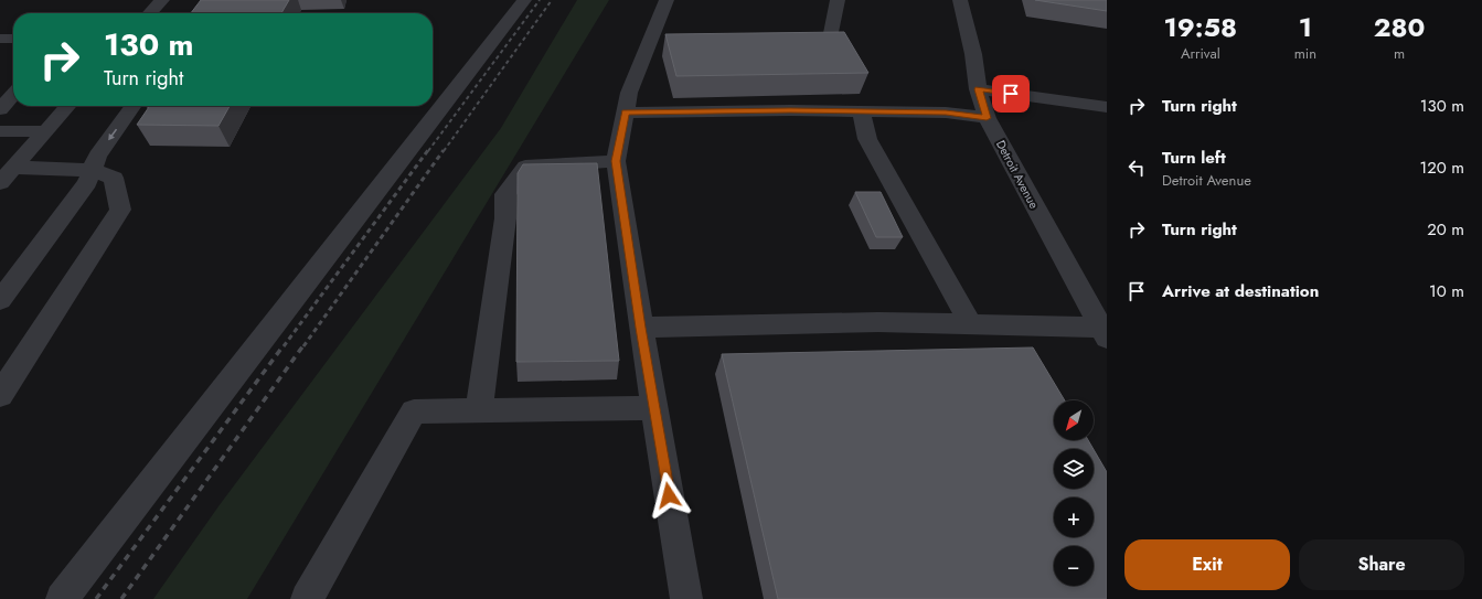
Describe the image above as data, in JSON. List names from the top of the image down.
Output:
{
  "streets": {
    "street": ["Detroit Avenue"]
  },
  "north": "bottom left",
  "page": {
    "eta": [
      "19:58",
      "Arrival",
      "1",
      "min",
      "280",
      "m"
    ],
    "turn": ["130 m", "Turn right"],
    "list": [
      {
        "name": "Turn right",
        "value": "130 m"
      },
      {
        "name": "Turn left",
        "note": "Detroit Avenue",
        "value": "120 m"
      },
      {
        "name": "Turn right",
        "value": "20 m"
      },
      {
        "name": "Arrive at destination",
        "value": "10 m"
      }
    ],
    "map_buttons": ["+", "−"],
    "buttons": ["Exit", "Share"]
  }
}
